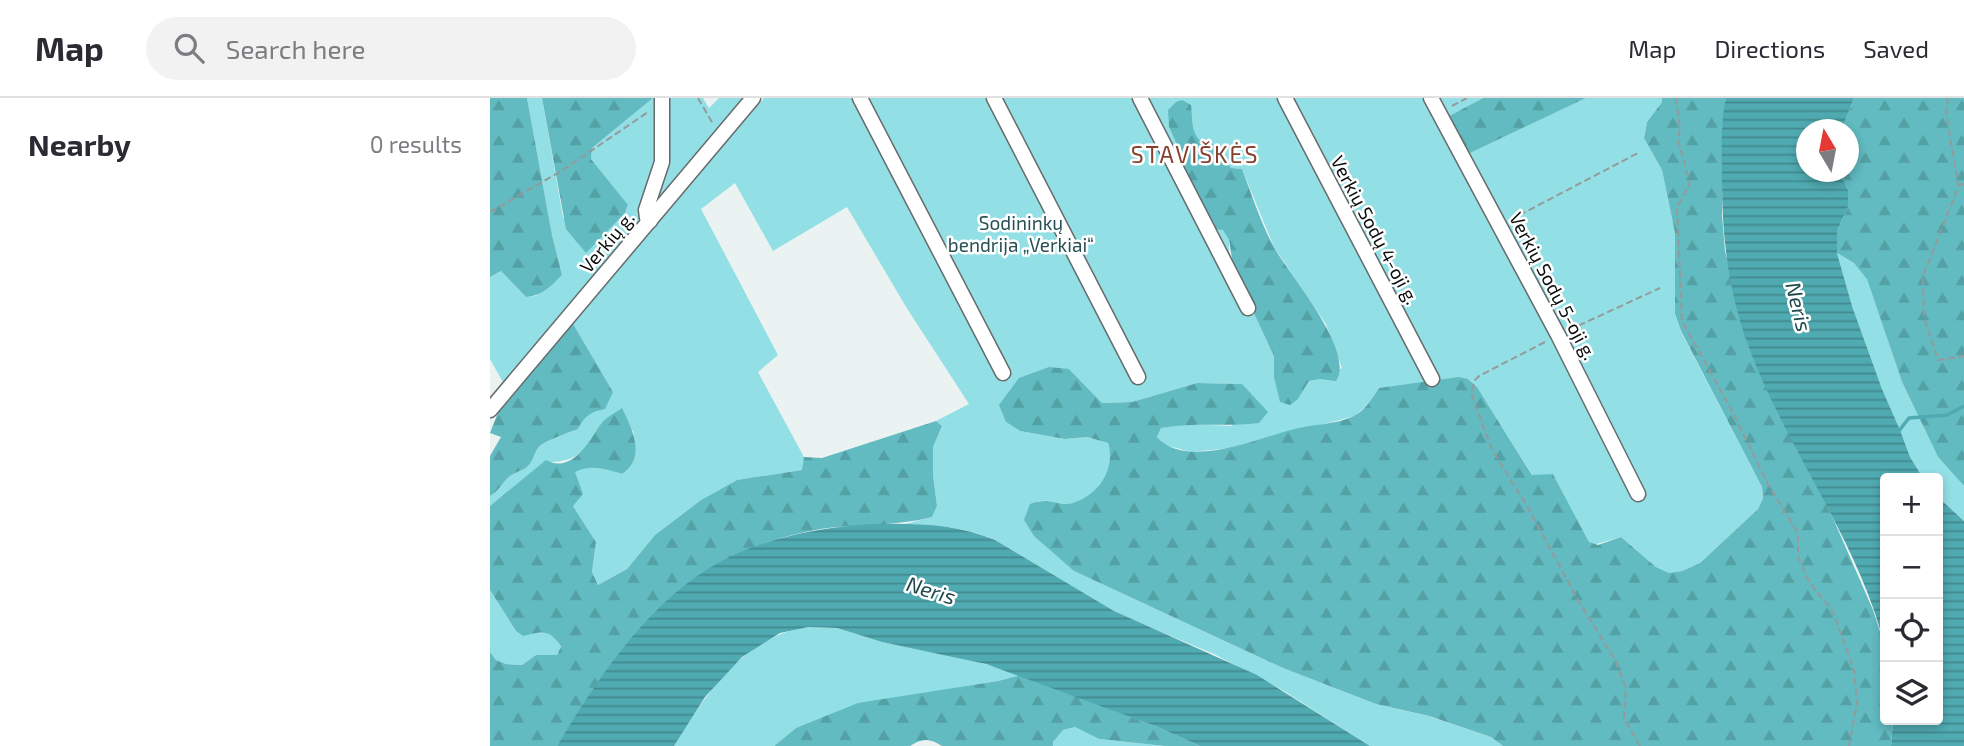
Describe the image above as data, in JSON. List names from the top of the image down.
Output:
{
  "streets": {
    "street": ["Verkių Sodų 4-oji g.", "Verkių g.", "Verkių Sodų 5-oji g."]
  },
  "districts": ["STAVIŠKĖS"],
  "water": ["Neris"],
  "parks": ["Sodininkų bendrija „Verkiai“"],
  "north": "top",
  "page": {
    "header": "Map",
    "search": "Search here",
    "nav": ["Map", "Directions", "Saved"],
    "heading": ["Nearby", "0 results"],
    "map_buttons": ["+", "−"]
  }
}
